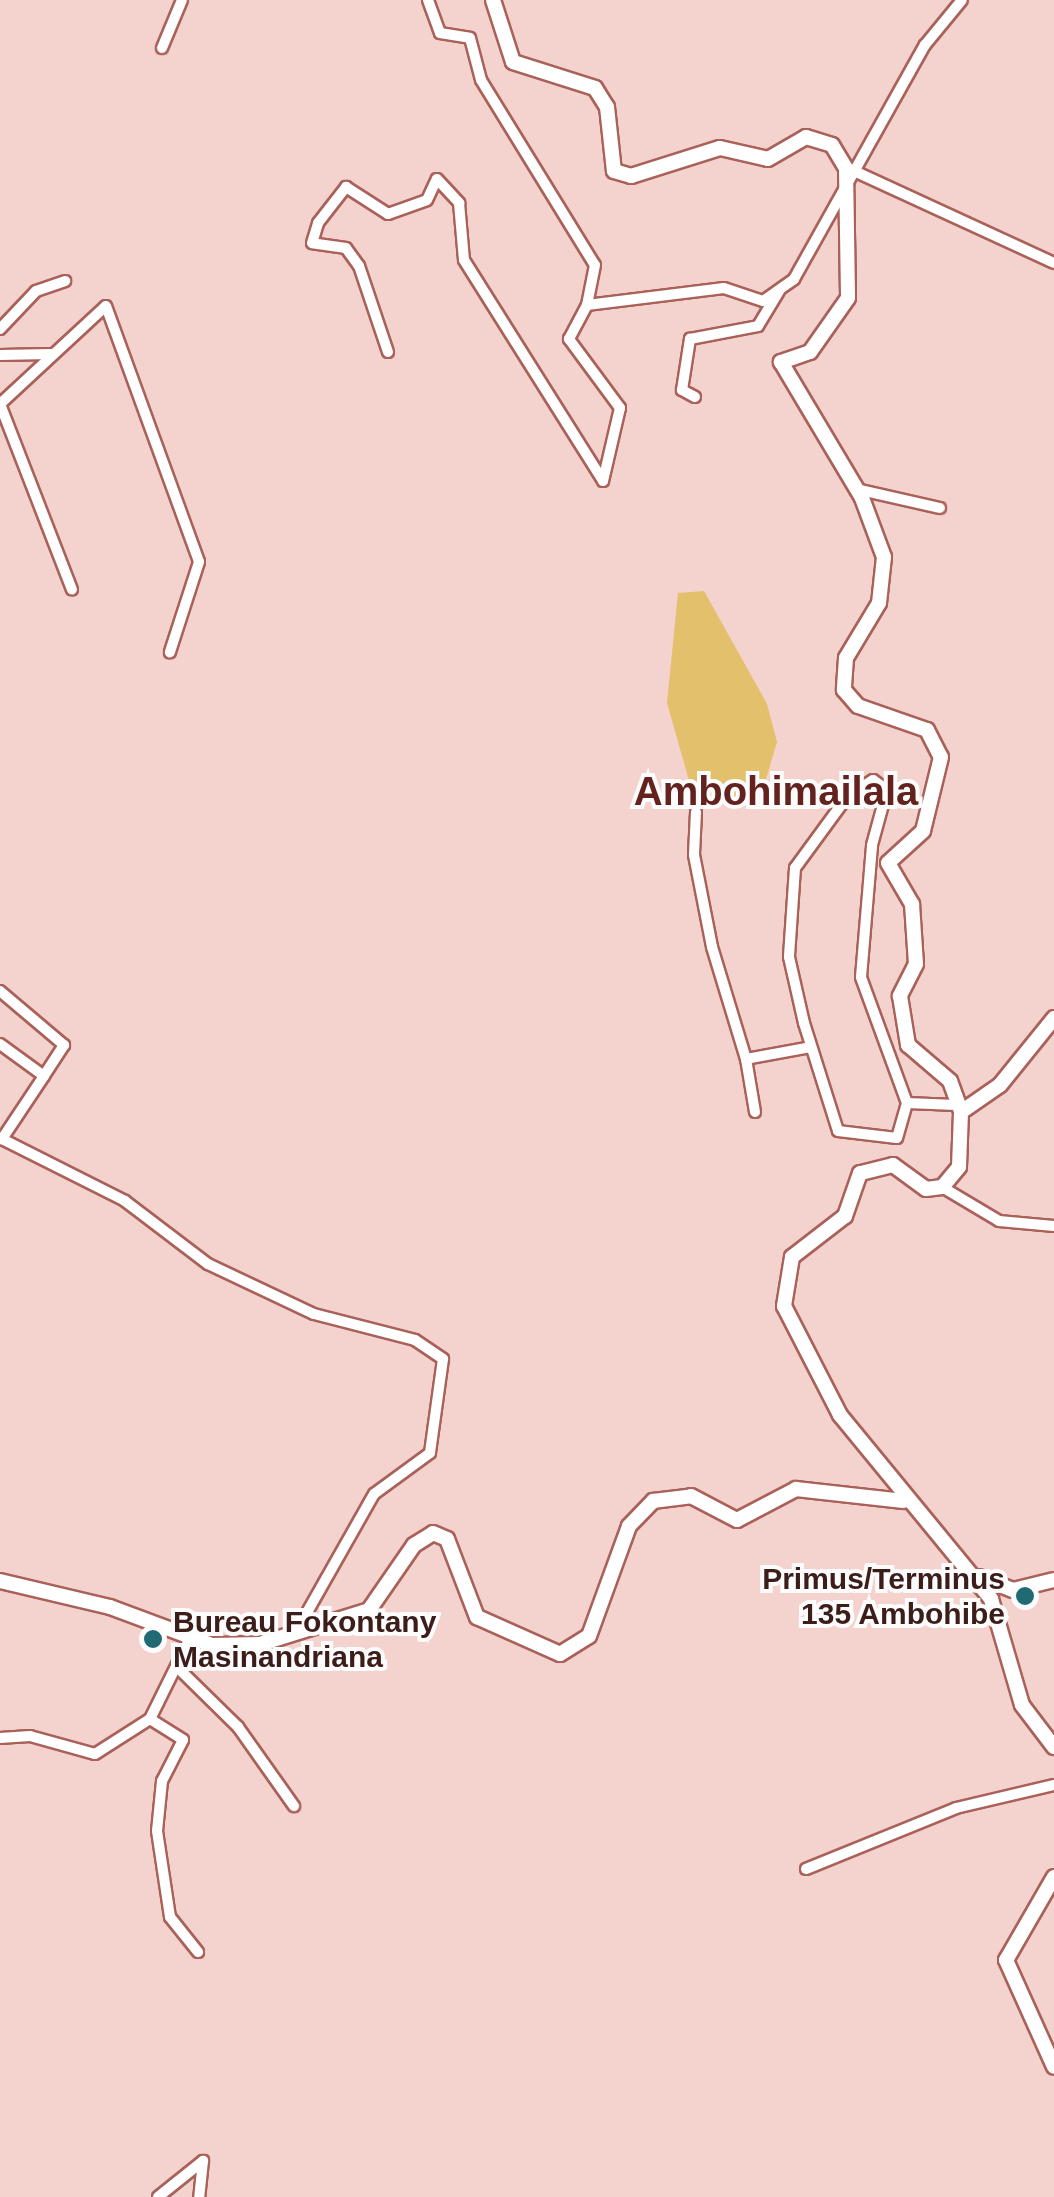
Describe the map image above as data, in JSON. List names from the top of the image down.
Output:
{
  "districts": ["Ambohimailala"],
  "places": ["Primus/Terminus 135 Ambohibe", "Bureau Fokontany Masinandriana"]
}
